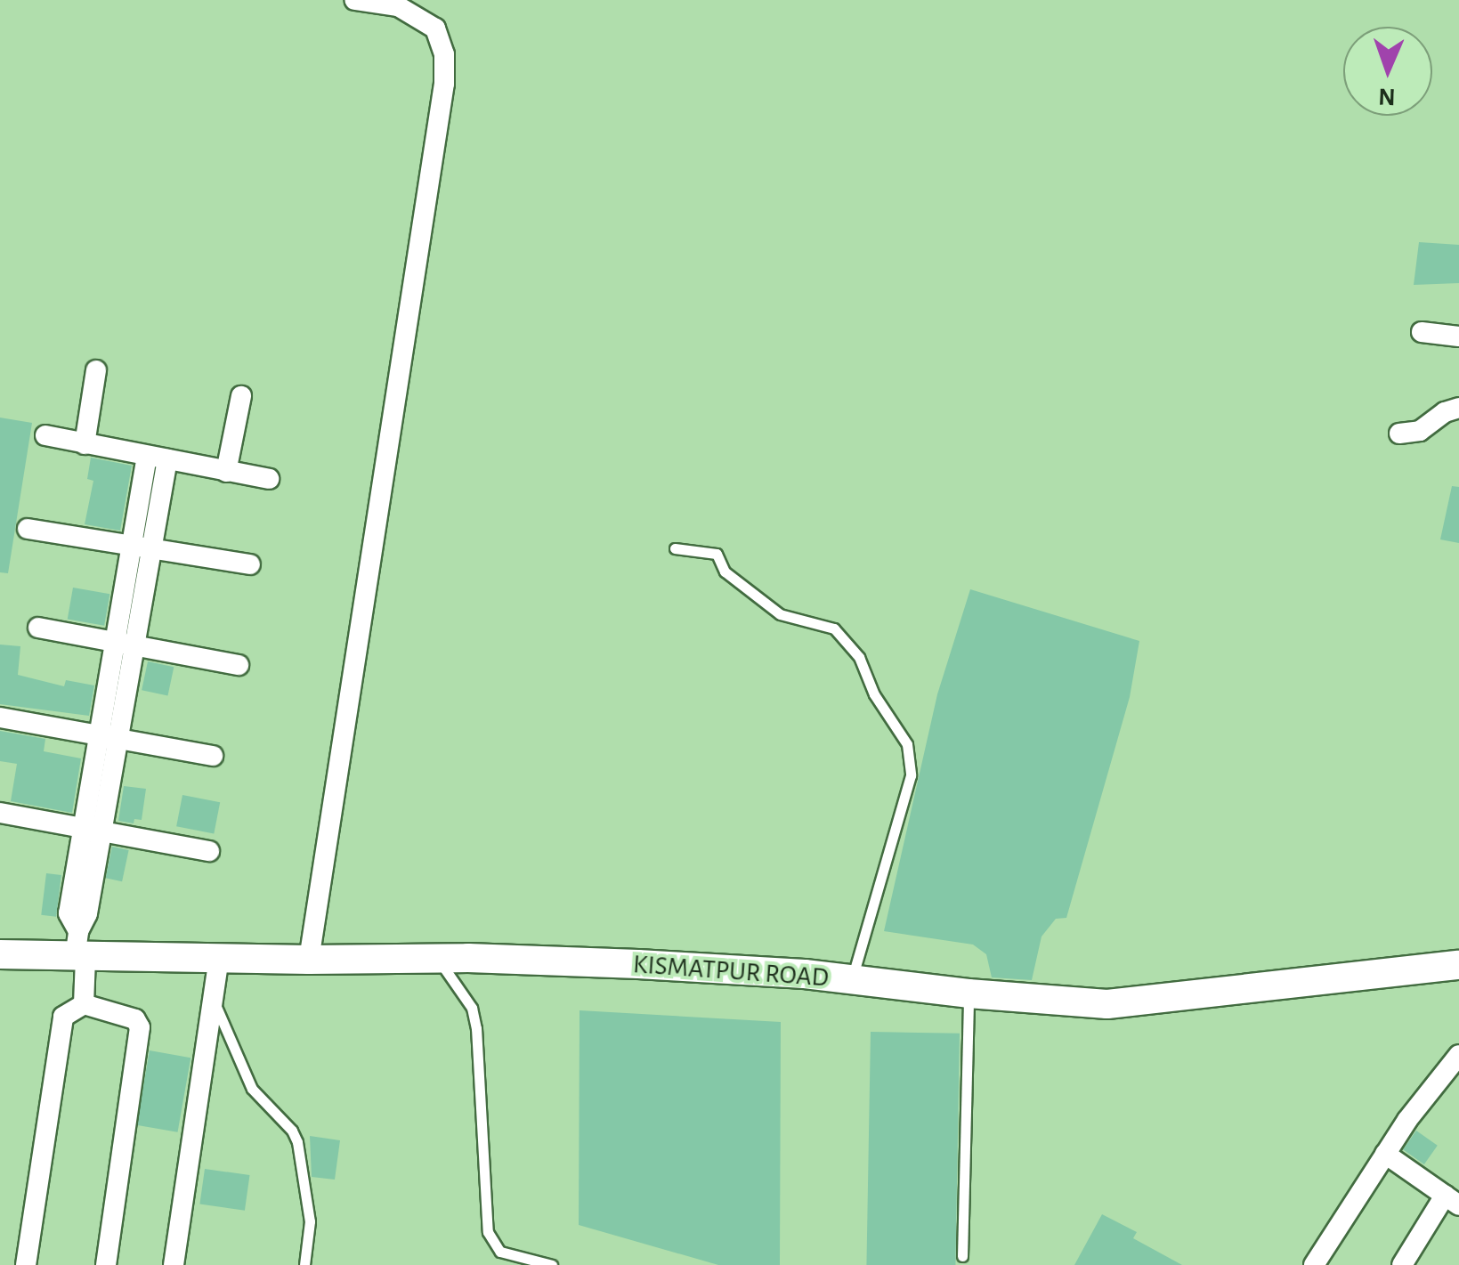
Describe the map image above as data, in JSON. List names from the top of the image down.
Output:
{
  "streets": {
    "street": ["KISMATPUR ROAD"]
  },
  "north": "bottom"
}
